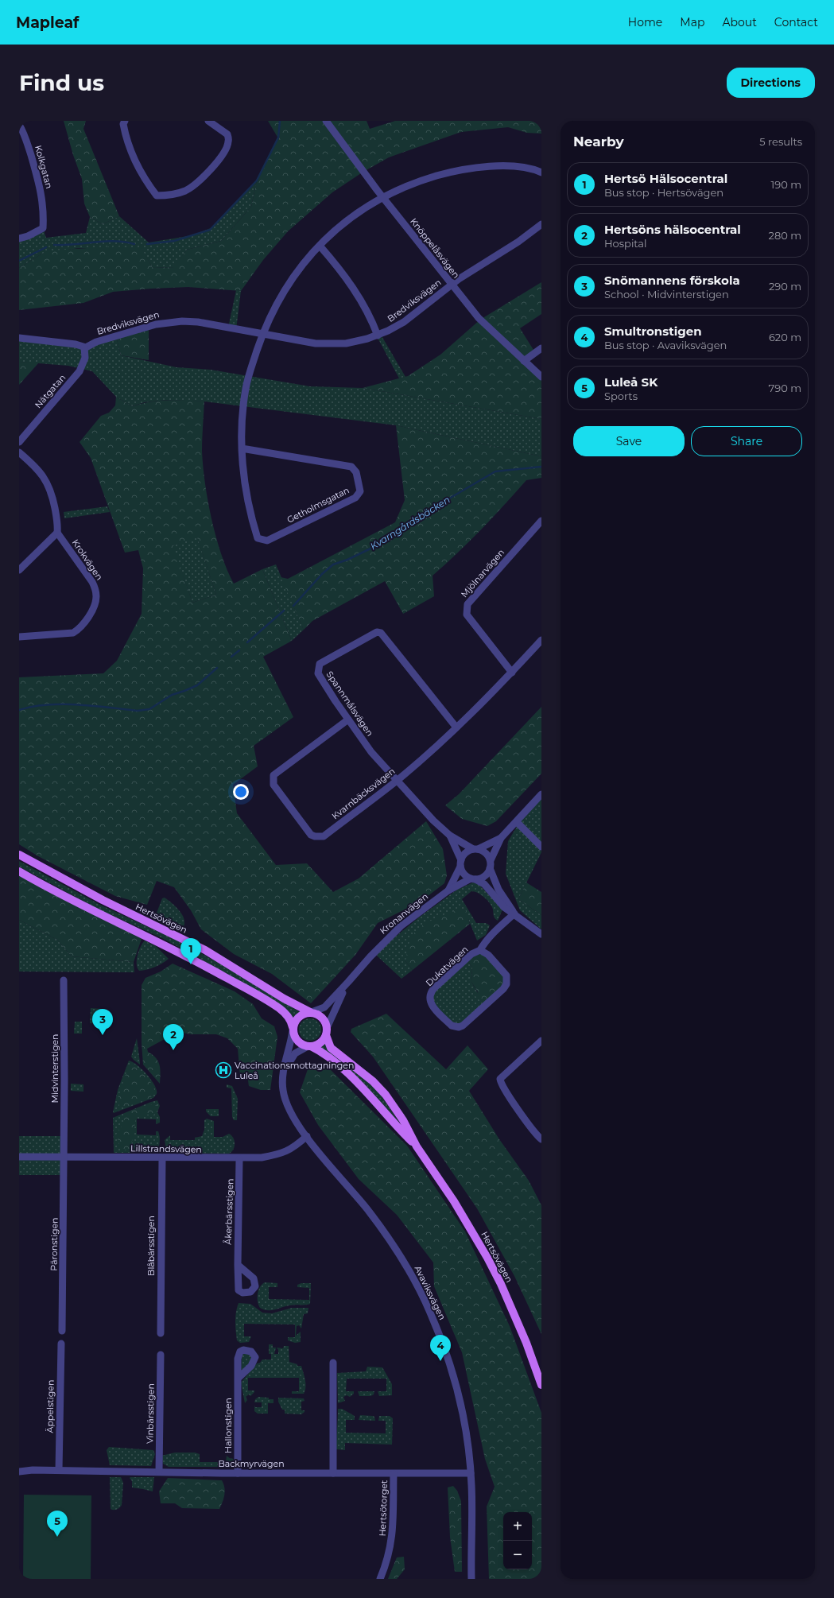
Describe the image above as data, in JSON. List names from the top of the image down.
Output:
{
  "streets": {
    "main road": ["Hertsövägen"],
    "street": [
      "Kolkgatan",
      "Knöppelåsvägen",
      "Bredviksvägen",
      "Nätgatan",
      "Getholmsgatan",
      "Krokvägen",
      "Mjölnarvägen",
      "Spannmålsvägen",
      "Kvarnbäcksvägen",
      "Kronanvägen",
      "Dukatvägen",
      "Midvinterstigen",
      "Lillstrandsvägen",
      "Åkerbärsstigen",
      "Päronstigen",
      "Blåbärsstigen",
      "Avaviksvägen",
      "Äppelstigen",
      "Vinbärsstigen",
      "Hallonstigen",
      "Backmyrvägen",
      "Hertsötorget"
    ]
  },
  "crossings": [
    ["Knöppelåsvägen", "Bredviksvägen"],
    ["Bredviksvägen", "Nätgatan"],
    ["Bredviksvägen", "Getholmsgatan"],
    ["Mjölnarvägen", "Kvarnbäcksvägen"],
    ["Spannmålsvägen", "Kvarnbäcksvägen"],
    ["Spannmålsvägen", "Kronanvägen"],
    ["Kronanvägen", "Hertsövägen"],
    ["Kronanvägen", "Avaviksvägen"],
    ["Hertsövägen", "Avaviksvägen"],
    ["Midvinterstigen", "Lillstrandsvägen"],
    ["Midvinterstigen", "Päronstigen"],
    ["Lillstrandsvägen", "Åkerbärsstigen"],
    ["Lillstrandsvägen", "Päronstigen"],
    ["Lillstrandsvägen", "Blåbärsstigen"],
    ["Lillstrandsvägen", "Avaviksvägen"],
    ["Avaviksvägen", "Backmyrvägen"],
    ["Äppelstigen", "Backmyrvägen"],
    ["Vinbärsstigen", "Backmyrvägen"],
    ["Hallonstigen", "Backmyrvägen"],
    ["Backmyrvägen", "Hertsötorget"]
  ],
  "water": ["Kvarngårdsbäcken"],
  "places": {
    "hospital": ["Vaccinationsmottagningen Luleå"]
  },
  "page": {
    "header": "Mapleaf",
    "nav": [
      "Home",
      "Map",
      "About",
      "Contact"
    ],
    "buttons": [
      "Directions",
      ["Save", "Share"]
    ],
    "title": "Find us",
    "heading": ["Nearby", "5 results"],
    "list": [
      {
        "mark": "1",
        "name": "Hertsö Hälsocentral",
        "note": "Bus stop · Hertsövägen",
        "value": "190 m"
      },
      {
        "mark": "2",
        "name": "Hertsöns hälsocentral",
        "note": "Hospital",
        "value": "280 m"
      },
      {
        "mark": "3",
        "name": "Snömannens förskola",
        "note": "School · Midvinterstigen",
        "value": "290 m"
      },
      {
        "mark": "4",
        "name": "Smultronstigen",
        "note": "Bus stop · Avaviksvägen",
        "value": "620 m"
      },
      {
        "mark": "5",
        "name": "Luleå SK",
        "note": "Sports",
        "value": "790 m"
      }
    ],
    "pins": [
      "1",
      "3",
      "2",
      "4",
      "5"
    ],
    "map_buttons": ["+", "−"]
  }
}
